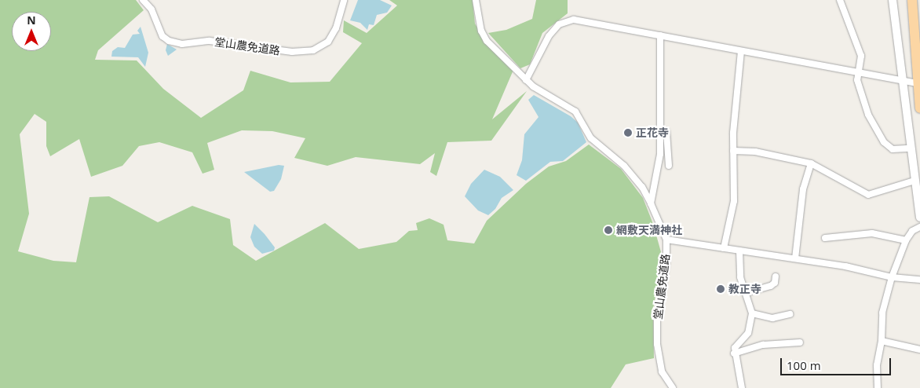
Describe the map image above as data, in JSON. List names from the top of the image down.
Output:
{
  "streets": {
    "street": ["堂山農免道路"]
  },
  "places": ["正花寺", "網敷天満神社", "教正寺"],
  "scale_bar": "100 m",
  "north": "top"
}
